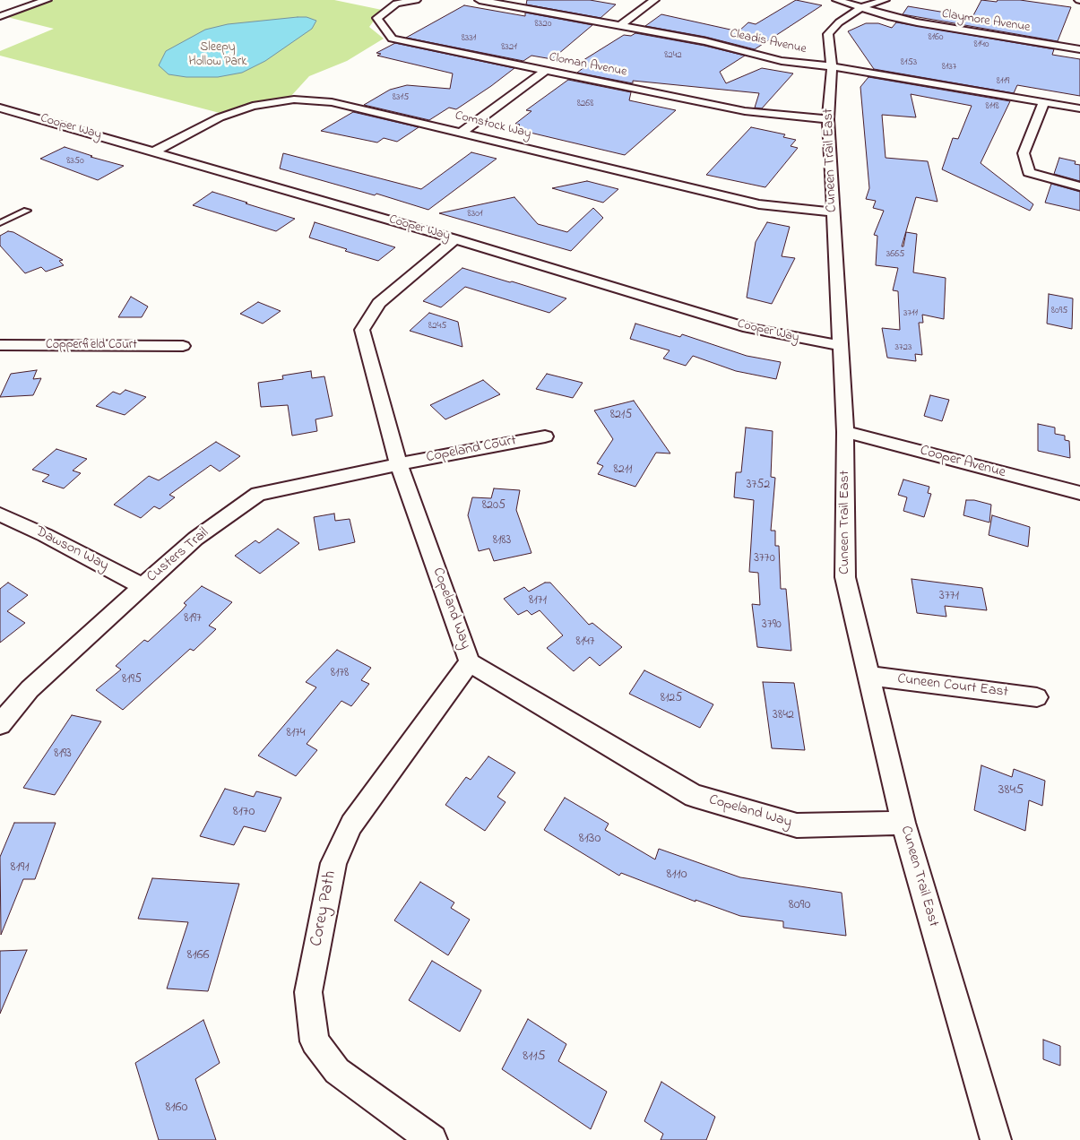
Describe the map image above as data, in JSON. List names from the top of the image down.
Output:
{
  "streets": {
    "street": [
      "Claymore Avenue",
      "Cleadis Avenue",
      "Cloman Avenue",
      "Comstock Way",
      "Cooper Way",
      "Cuneen Trail East",
      "Copperfield Court",
      "Copeland Court",
      "Cooper Avenue",
      "Dawson Way",
      "Custers Trail",
      "Copeland Way",
      "Cuneen Court East",
      "Corey Path"
    ]
  },
  "crossings": [
    ["Claymore Avenue", "Cuneen Trail East"],
    ["Cleadis Avenue", "Cuneen Trail East"],
    ["Cloman Avenue", "Cuneen Trail East"],
    ["Comstock Way", "Cooper Way"],
    ["Comstock Way", "Cuneen Trail East"],
    ["Cooper Way", "Cuneen Trail East"],
    ["Cooper Way", "Copeland Way"],
    ["Cuneen Trail East", "Cooper Avenue"],
    ["Cuneen Trail East", "Copeland Way"],
    ["Cuneen Trail East", "Cuneen Court East"],
    ["Copeland Court", "Custers Trail"],
    ["Copeland Court", "Copeland Way"],
    ["Dawson Way", "Custers Trail"],
    ["Custers Trail", "Copeland Way"],
    ["Copeland Way", "Corey Path"]
  ],
  "parks": ["Sleepy Hollow Park"],
  "house_numbers": [
    "8320",
    "8160",
    "8331",
    "8140",
    "8321",
    "8242",
    "8153",
    "8137",
    "8119",
    "8315",
    "8268",
    "8118",
    "8350",
    "8301",
    "3665",
    "8095",
    "3711",
    "8245",
    "3723",
    "8215",
    "8211",
    "3752",
    "8205",
    "8183",
    "3770",
    "3771",
    "8171",
    "8197",
    "3790",
    "8147",
    "8178",
    "8195",
    "8125",
    "3842",
    "8174",
    "8193",
    "3845",
    "8170",
    "8130",
    "8191",
    "8110",
    "8090",
    "8166",
    "8115",
    "8160"
  ]
}
